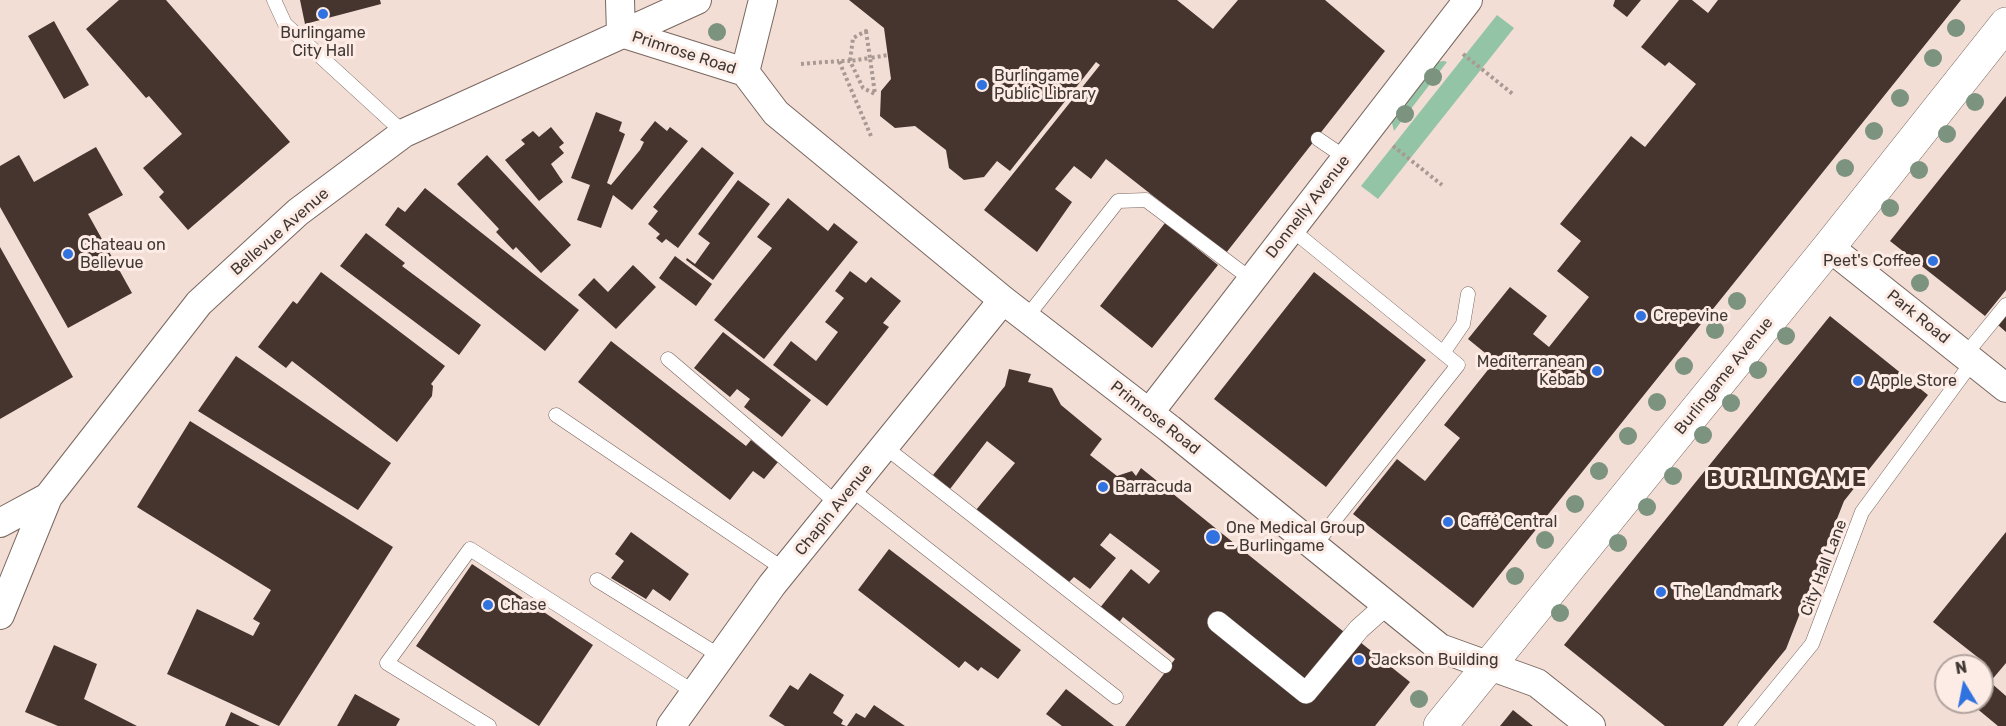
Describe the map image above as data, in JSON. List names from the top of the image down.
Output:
{
  "streets": {
    "street": [
      "Primrose Road",
      "Donnelly Avenue",
      "Bellevue Avenue",
      "Park Road",
      "Burlingame Avenue",
      "Chapin Avenue"
    ],
    "lane": ["City Hall Lane"]
  },
  "crossings": [
    ["Primrose Road", "Donnelly Avenue"],
    ["Primrose Road", "Bellevue Avenue"],
    ["Primrose Road", "Burlingame Avenue"],
    ["Primrose Road", "Chapin Avenue"],
    ["Park Road", "Burlingame Avenue"],
    ["Park Road", "City Hall Lane"]
  ],
  "districts": ["BURLINGAME"],
  "places": [
    "Burlingame City Hall",
    "Burlingame Public Library",
    "Chateau on Bellevue",
    "Peet's Coffee",
    "Crepevine",
    "Mediterranean Kebab",
    "Apple Store",
    "Barracuda",
    "Caffé Central",
    "One Medical Group – Burlingame",
    "The Landmark",
    "Chase",
    "Jackson Building"
  ],
  "north": "top"
}
